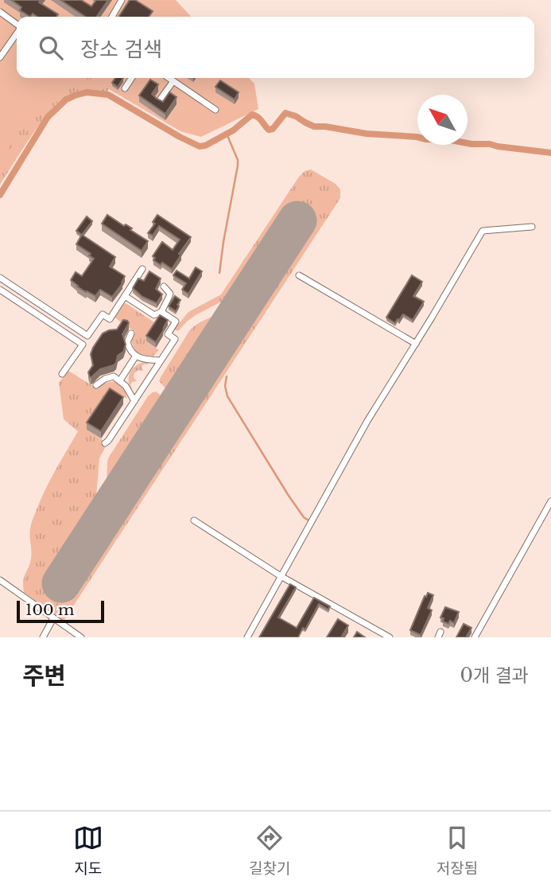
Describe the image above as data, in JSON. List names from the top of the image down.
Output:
{
  "scale_bar": "100 m",
  "north": "top left",
  "page": {
    "search": "장소 검색",
    "scale": "100 m",
    "heading": ["주변", "0개 결과"],
    "nav": ["지도", "길찾기", "저장됨"]
  }
}
